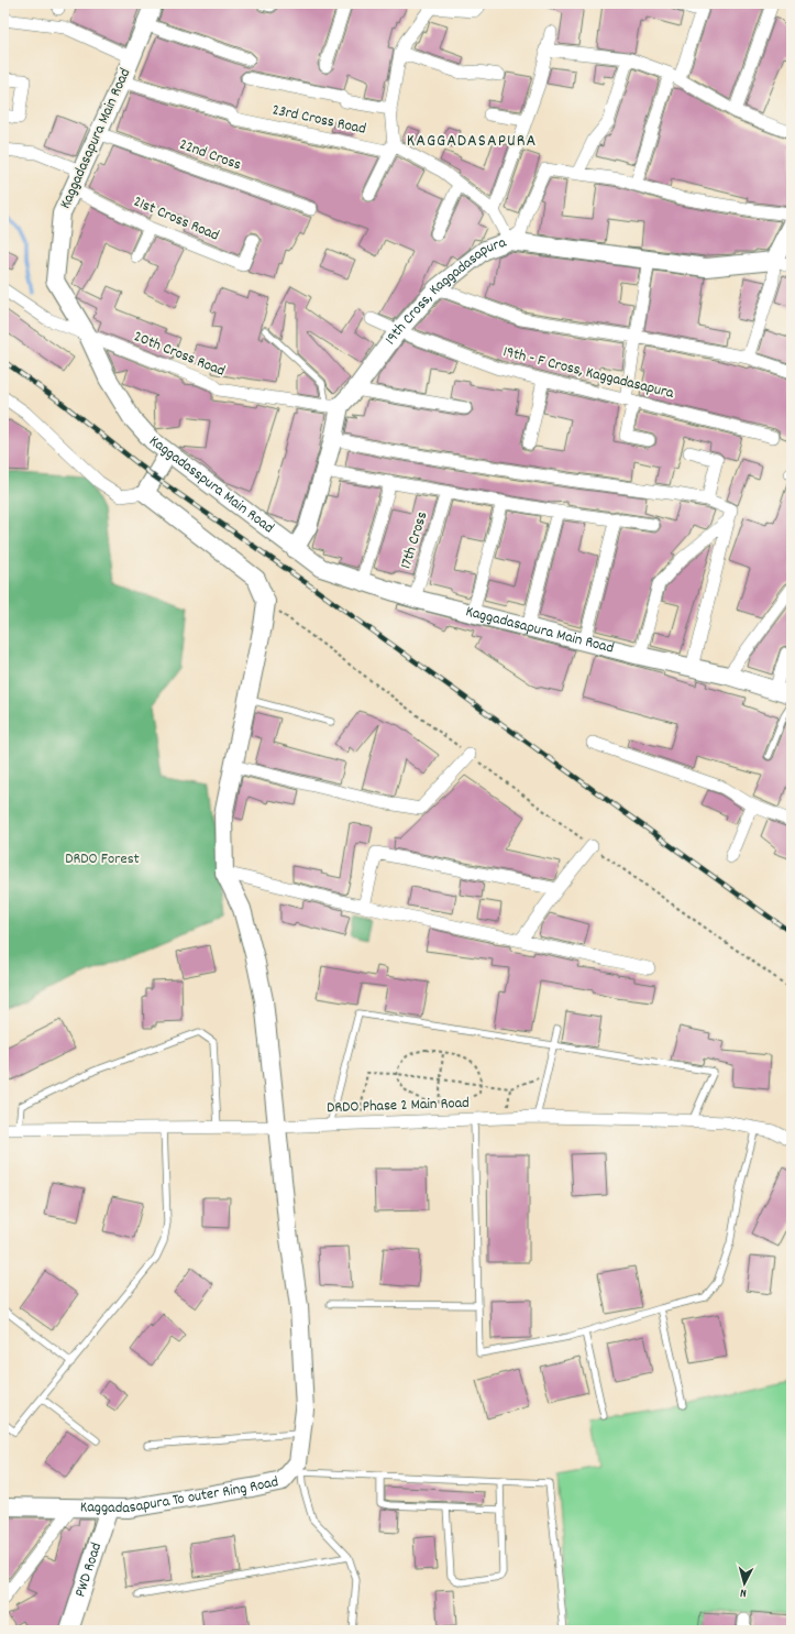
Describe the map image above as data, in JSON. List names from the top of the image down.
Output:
{
  "streets": {
    "street": [
      "23rd Cross Road",
      "Kaggadasapura Main Road",
      "22nd Cross",
      "21st Cross Road",
      "19th Cross, Kaggadasapura",
      "20th Cross Road",
      "19th - F Cross, Kaggadasapura",
      "Kaggadasspura Main Road",
      "17th Cross",
      "DRDO Phase 2 Main Road",
      "Kaggadasapura To outer Ring Road",
      "PWD Road"
    ]
  },
  "crossings": [
    ["23rd Cross Road", "Kaggadasapura Main Road"],
    ["Kaggadasapura Main Road", "22nd Cross"],
    ["Kaggadasapura Main Road", "21st Cross Road"],
    ["Kaggadasapura Main Road", "20th Cross Road"],
    ["Kaggadasapura Main Road", "Kaggadasspura Main Road"],
    ["Kaggadasapura Main Road", "17th Cross"],
    ["19th Cross, Kaggadasapura", "20th Cross Road"],
    ["19th Cross, Kaggadasapura", "19th - F Cross, Kaggadasapura"],
    ["DRDO Phase 2 Main Road", "Kaggadasapura To outer Ring Road"],
    ["Kaggadasapura To outer Ring Road", "PWD Road"]
  ],
  "districts": ["KAGGADASAPURA"],
  "parks": ["DRDO Forest"],
  "north": "bottom"
}
